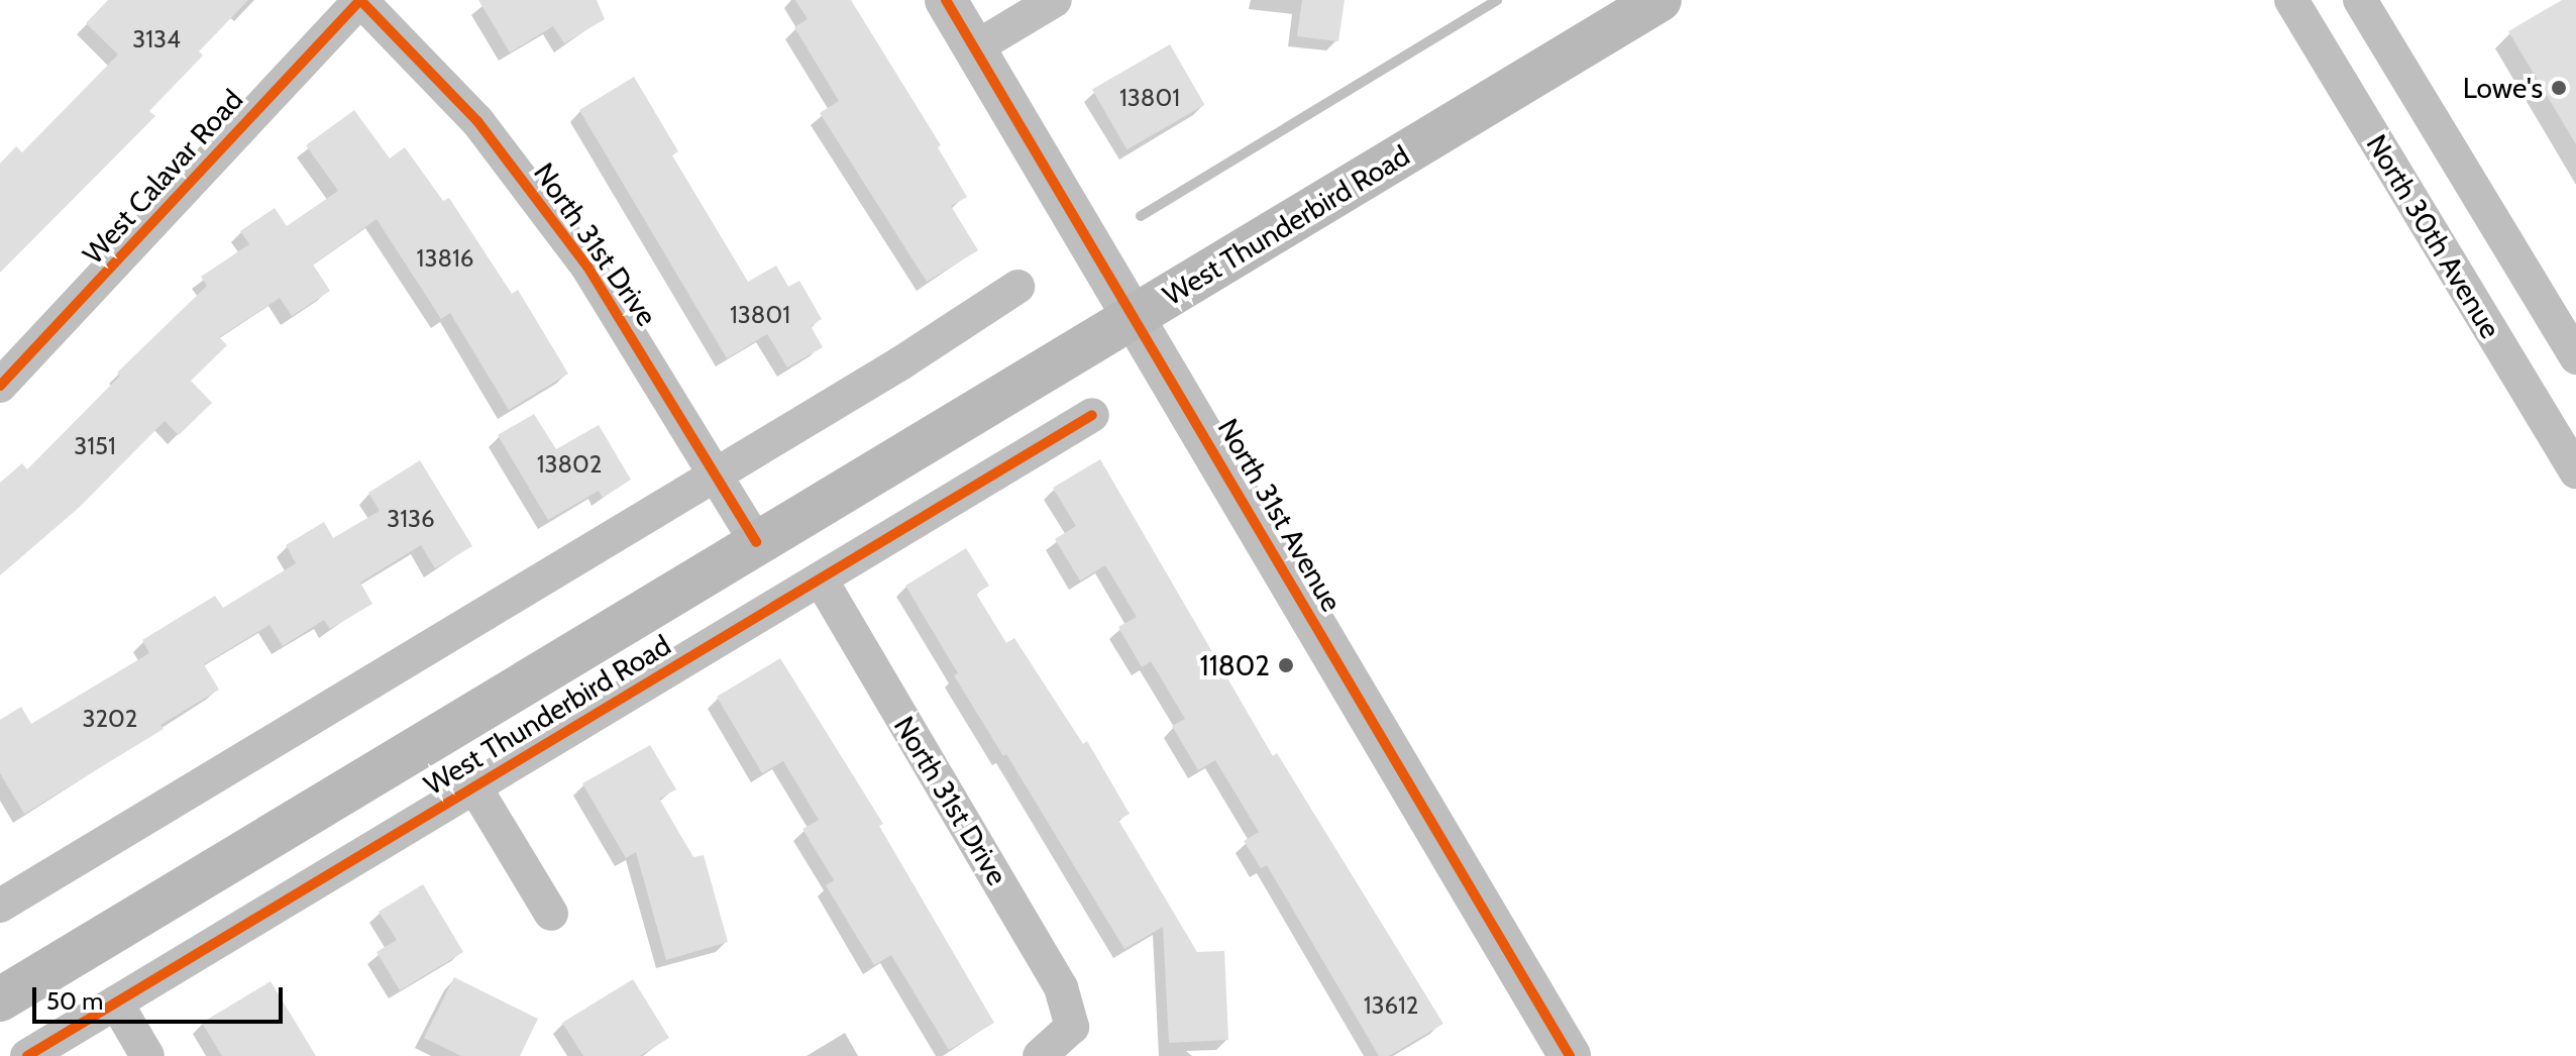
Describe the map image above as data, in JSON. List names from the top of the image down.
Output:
{
  "streets": {
    "main road": ["West Thunderbird Road"],
    "street": [
      "West Calavar Road",
      "North 30th Avenue",
      "North 31st Drive",
      "North 31st Avenue"
    ]
  },
  "crossings": [
    ["West Calavar Road", "North 31st Drive"],
    ["West Thunderbird Road", "North 31st Drive"],
    ["West Thunderbird Road", "North 31st Avenue"]
  ],
  "places": ["Lowe's", "11802"],
  "house_numbers": [
    "3134",
    "13801",
    "13816",
    "13801",
    "3151",
    "13802",
    "3136",
    "3202",
    "13612"
  ],
  "scale_bar": "50 m"
}
